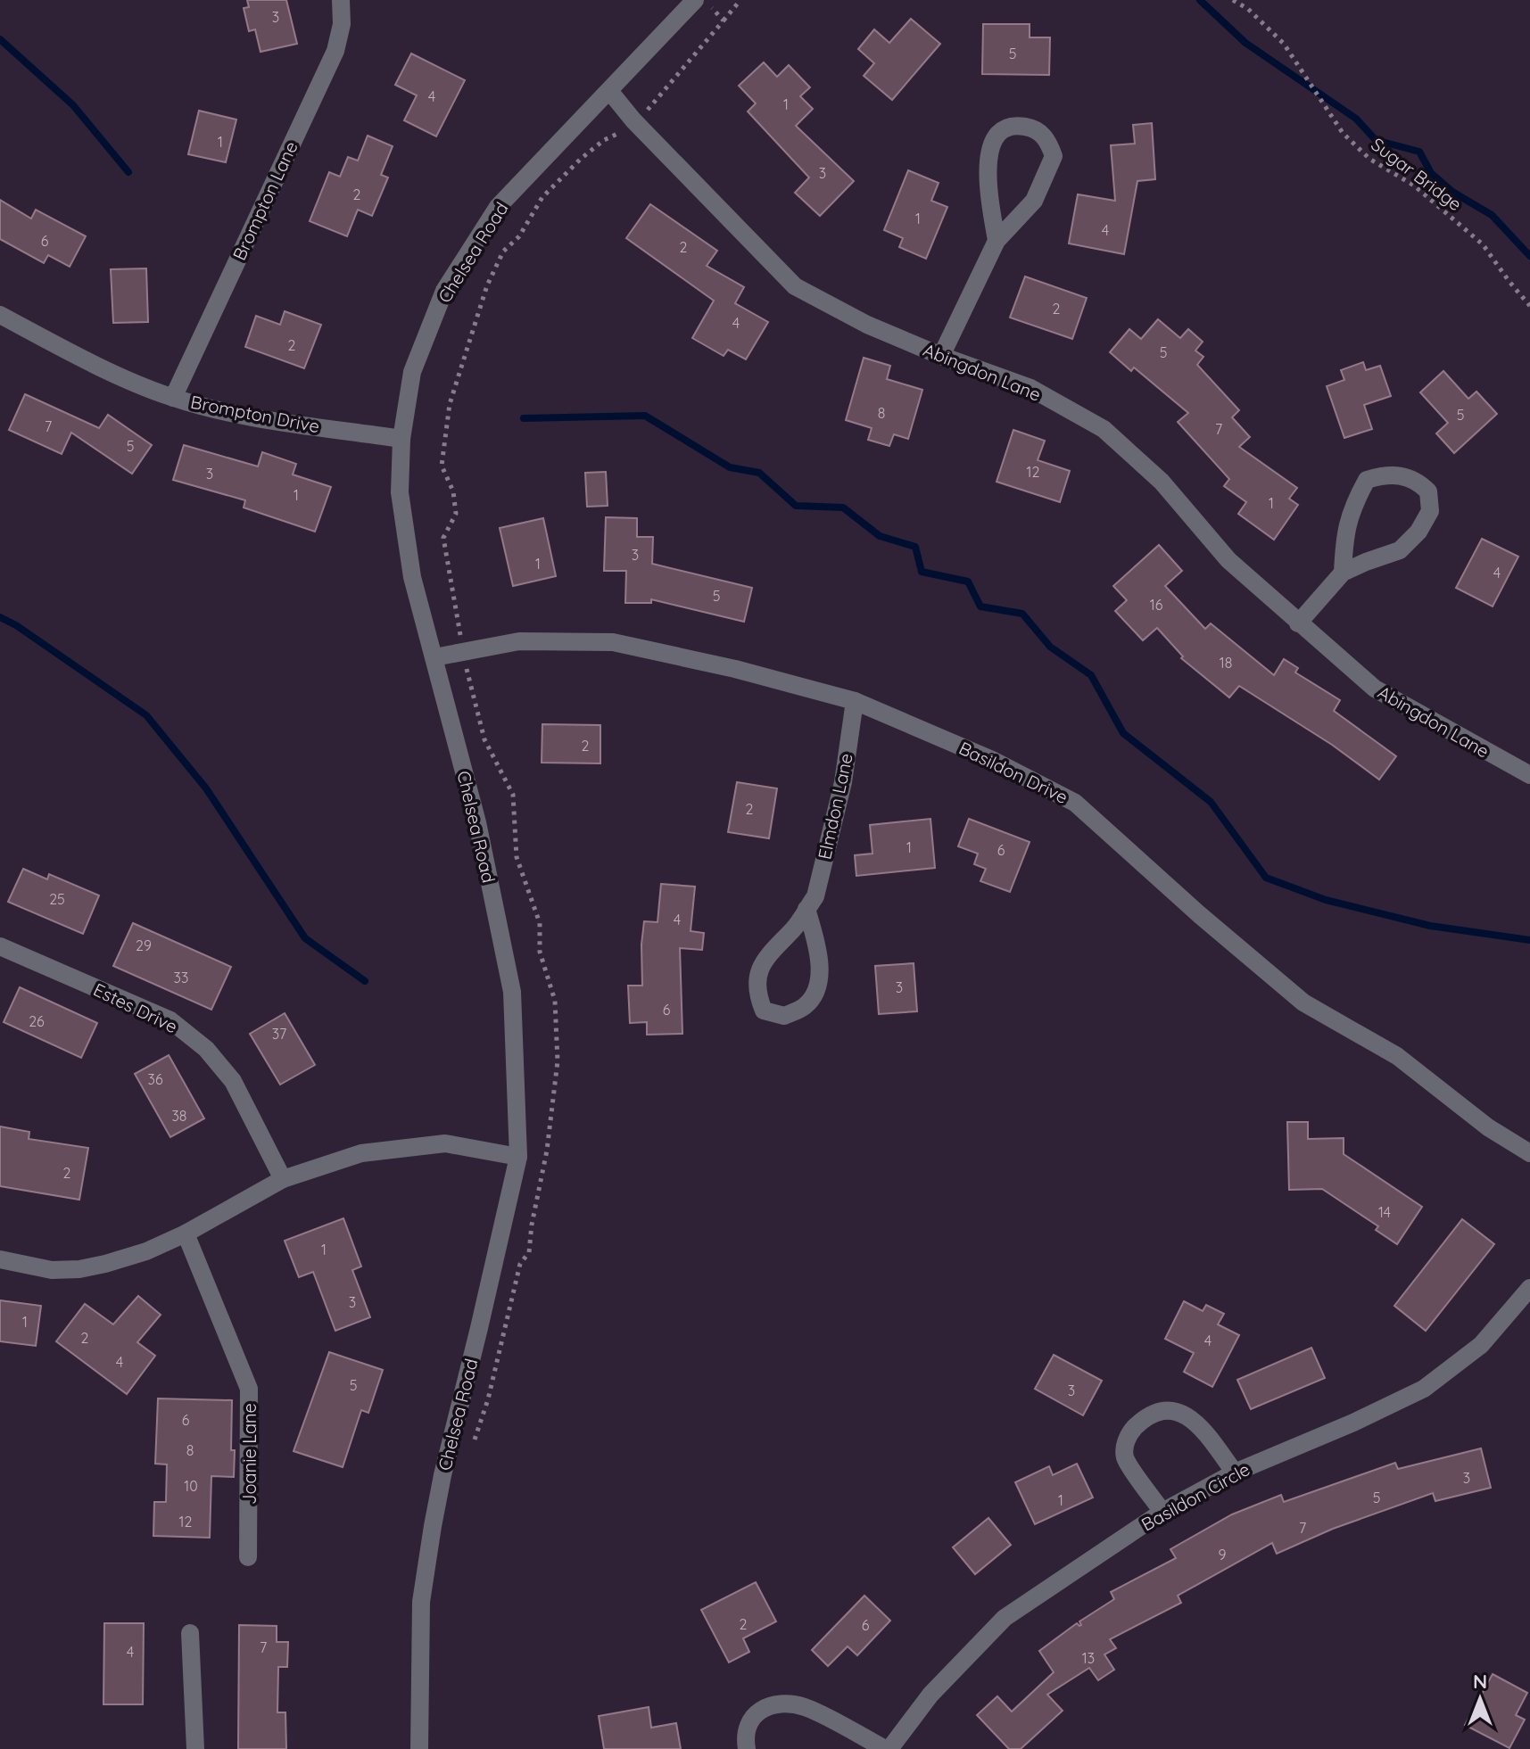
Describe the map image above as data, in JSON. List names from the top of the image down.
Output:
{
  "streets": {
    "street": [
      "Brompton Lane",
      "Chelsea Road",
      "Abingdon Lane",
      "Brompton Drive",
      "Basildon Drive",
      "Elmdon Lane",
      "Estes Drive",
      "Joanie Lane",
      "Basildon Circle"
    ],
    "path": ["Sugar Bridge"]
  },
  "crossings": [
    ["Brompton Lane", "Brompton Drive"],
    ["Chelsea Road", "Abingdon Lane"],
    ["Chelsea Road", "Brompton Drive"],
    ["Chelsea Road", "Basildon Drive"],
    ["Basildon Drive", "Elmdon Lane"]
  ],
  "house_numbers": [
    "3",
    "5",
    "4",
    "1",
    "1",
    "3",
    "2",
    "1",
    "4",
    "6",
    "2",
    "2",
    "4",
    "2",
    "5",
    "8",
    "5",
    "7",
    "7",
    "5",
    "12",
    "3",
    "1",
    "1",
    "3",
    "1",
    "4",
    "5",
    "16",
    "18",
    "2",
    "2",
    "1",
    "6",
    "25",
    "4",
    "29",
    "33",
    "3",
    "6",
    "26",
    "37",
    "36",
    "38",
    "2",
    "14",
    "1",
    "3",
    "1",
    "2",
    "4",
    "4",
    "5",
    "3",
    "6",
    "8",
    "3",
    "10",
    "5",
    "1",
    "12",
    "7",
    "9",
    "2",
    "6",
    "7",
    "4",
    "13"
  ],
  "north": "top"
}
